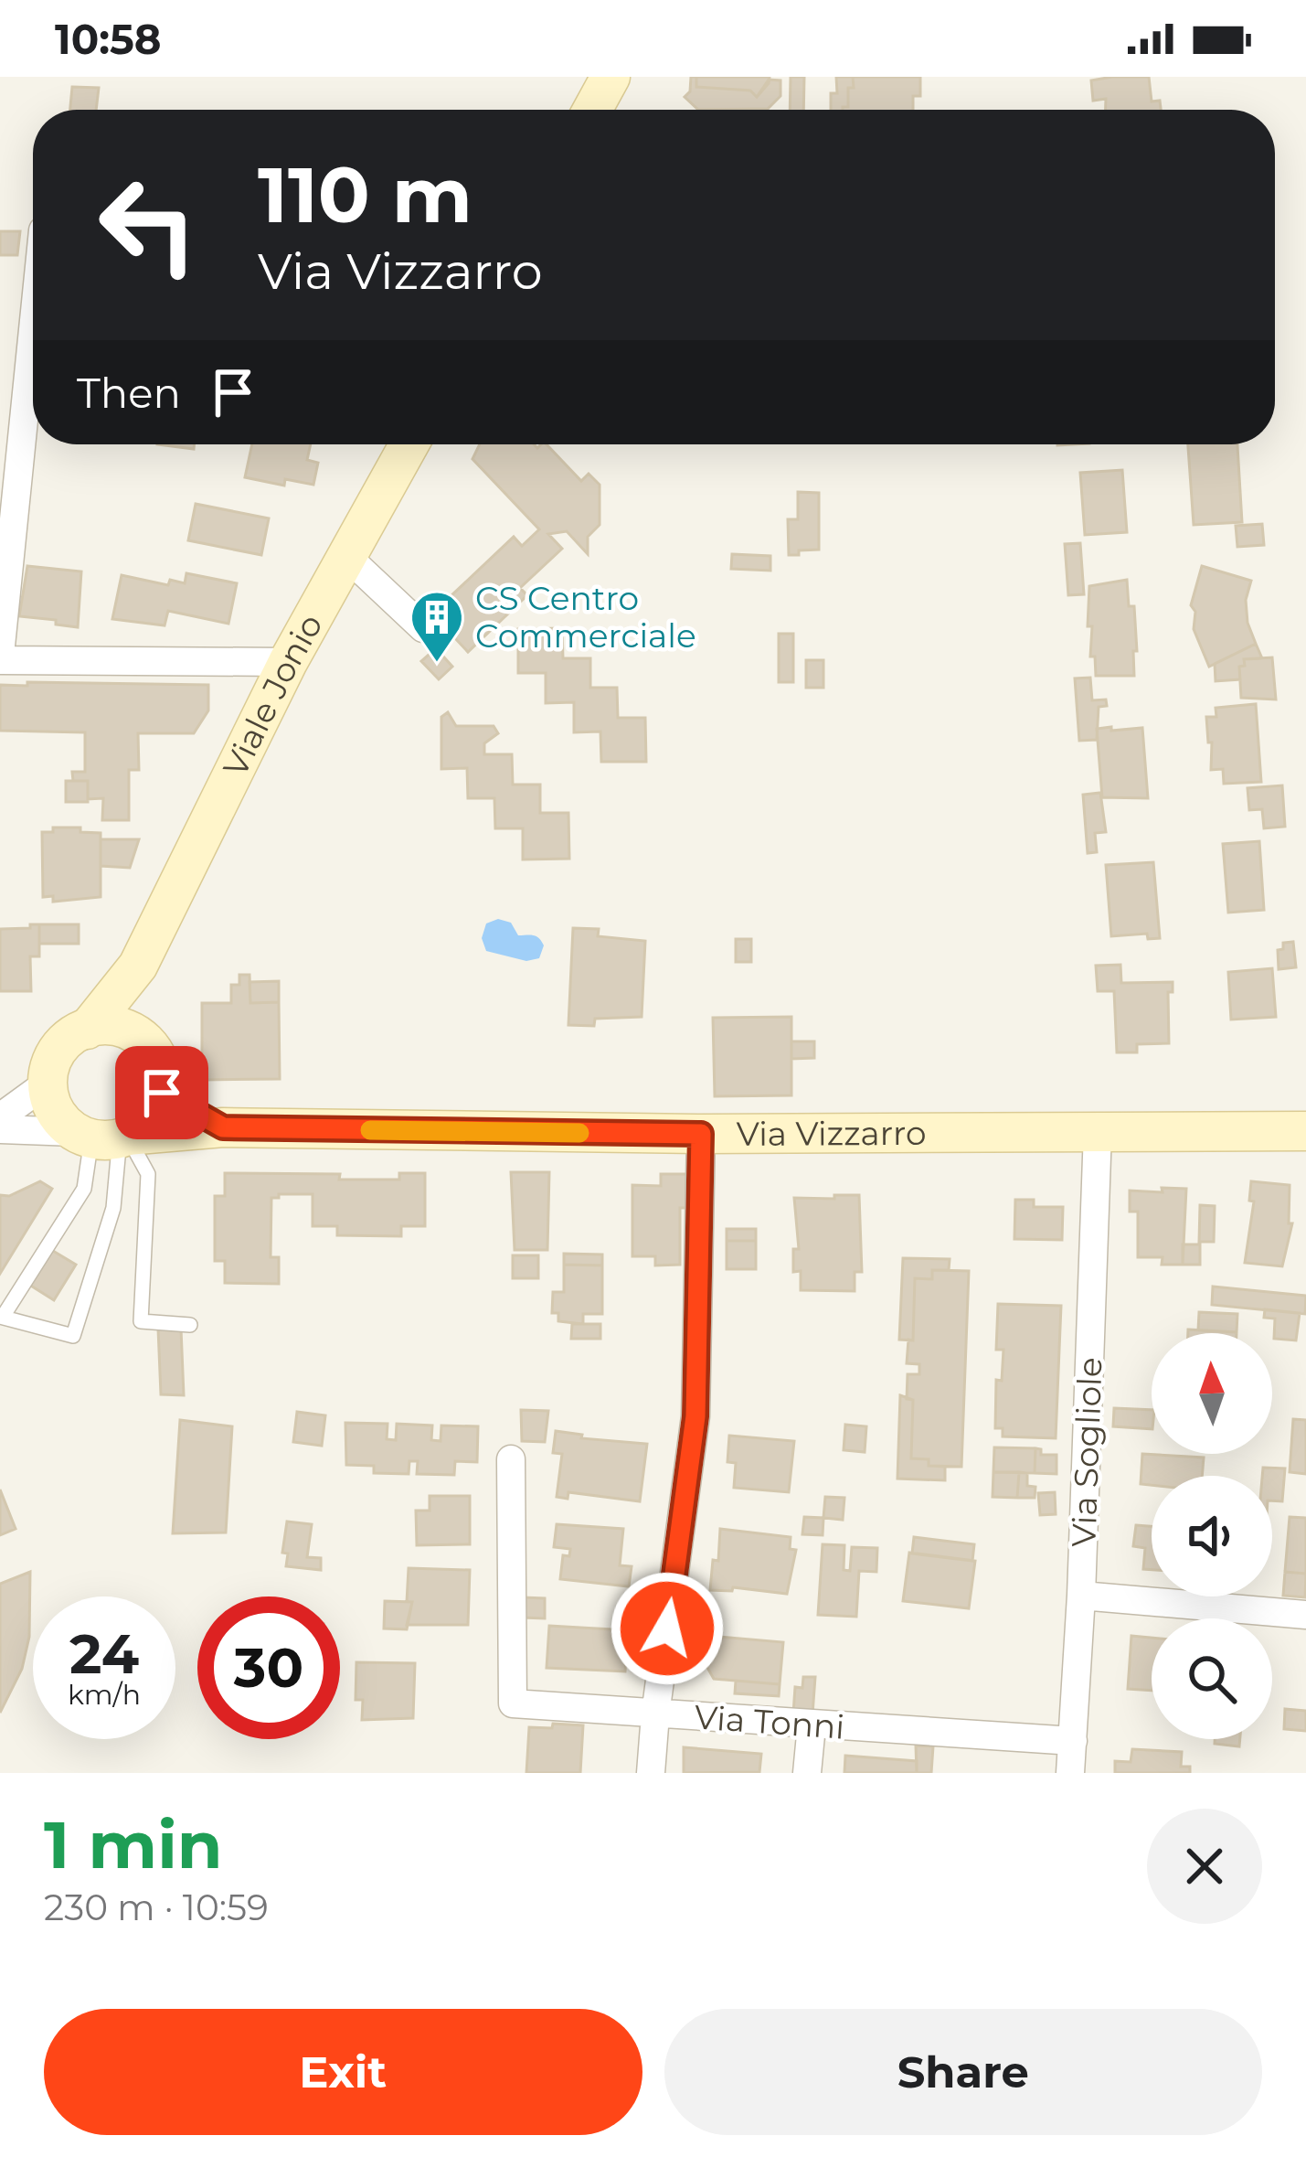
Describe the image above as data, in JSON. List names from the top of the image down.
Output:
{
  "streets": {
    "street": [
      "Viale Jonio",
      "Via Vizzarro",
      "Via Sogliole",
      "Via Tonni"
    ]
  },
  "crossings": [
    ["Viale Jonio", "Via Vizzarro"],
    ["Via Vizzarro", "Via Sogliole"],
    ["Via Sogliole", "Via Tonni"]
  ],
  "places": {
    "building": ["CS Centro Commerciale"]
  },
  "north": "top",
  "page": {
    "status": "10:58",
    "turn": ["110 m", "Via Vizzarro"],
    "then": "Then",
    "speed": "24 km/h",
    "limit": "30",
    "heading": ["1 min", "230 m · 10:59"],
    "buttons": ["Exit", "Share"]
  }
}
